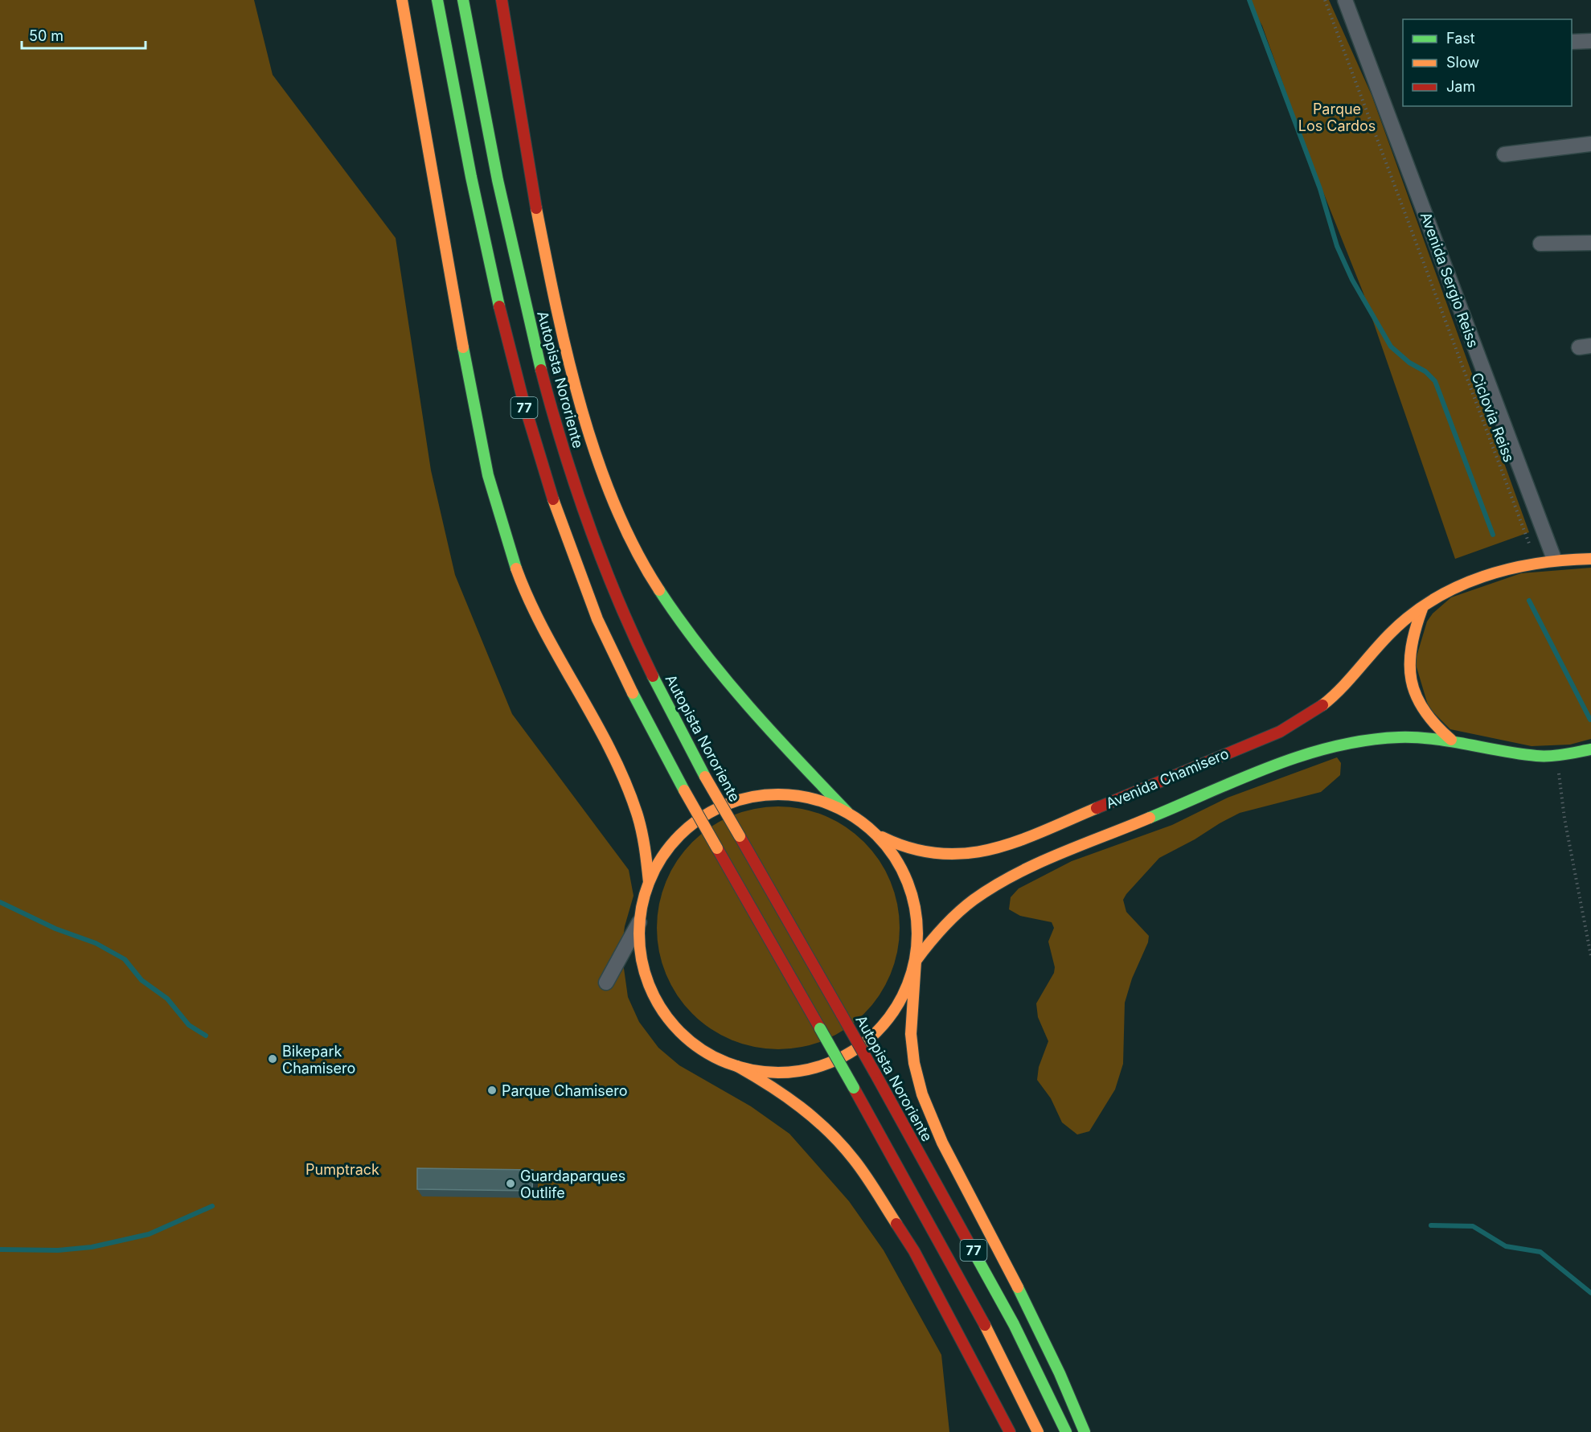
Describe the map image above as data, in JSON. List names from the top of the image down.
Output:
{
  "streets": {
    "main road": ["Autopista Nororiente", "77", "Avenida Chamisero"],
    "street": ["Avenida Sergio Reiss"],
    "path": ["Ciclovia Reiss"]
  },
  "crossings": [
    ["Avenida Sergio Reiss", "Avenida Chamisero"]
  ],
  "parks": ["Parque Los Cardos", "Pumptrack"],
  "places": ["Bikepark Chamisero", "Parque Chamisero", "Guardaparques Outlife"],
  "legend": ["Fast", "Slow", "Jam"],
  "scale_bar": "50 m"
}
